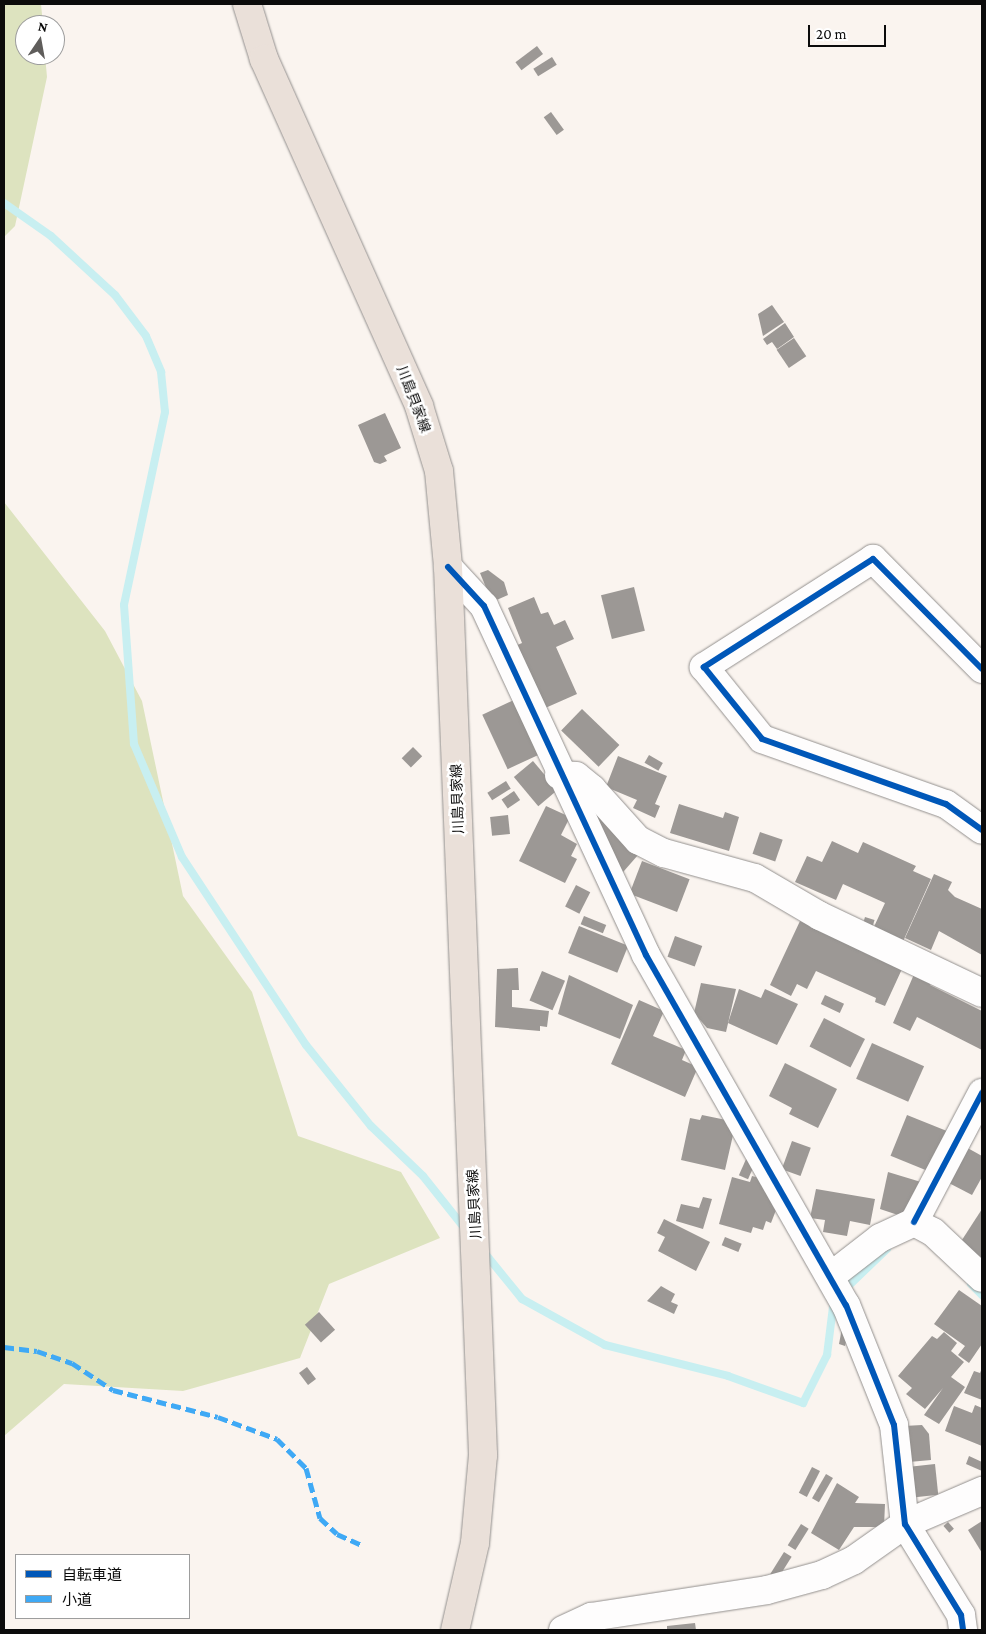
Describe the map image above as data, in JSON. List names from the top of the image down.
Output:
{
  "streets": {
    "main road": ["川島貝家線"]
  },
  "legend": ["自転車道", "小道"],
  "scale_bar": "20 m",
  "north": "top"
}
